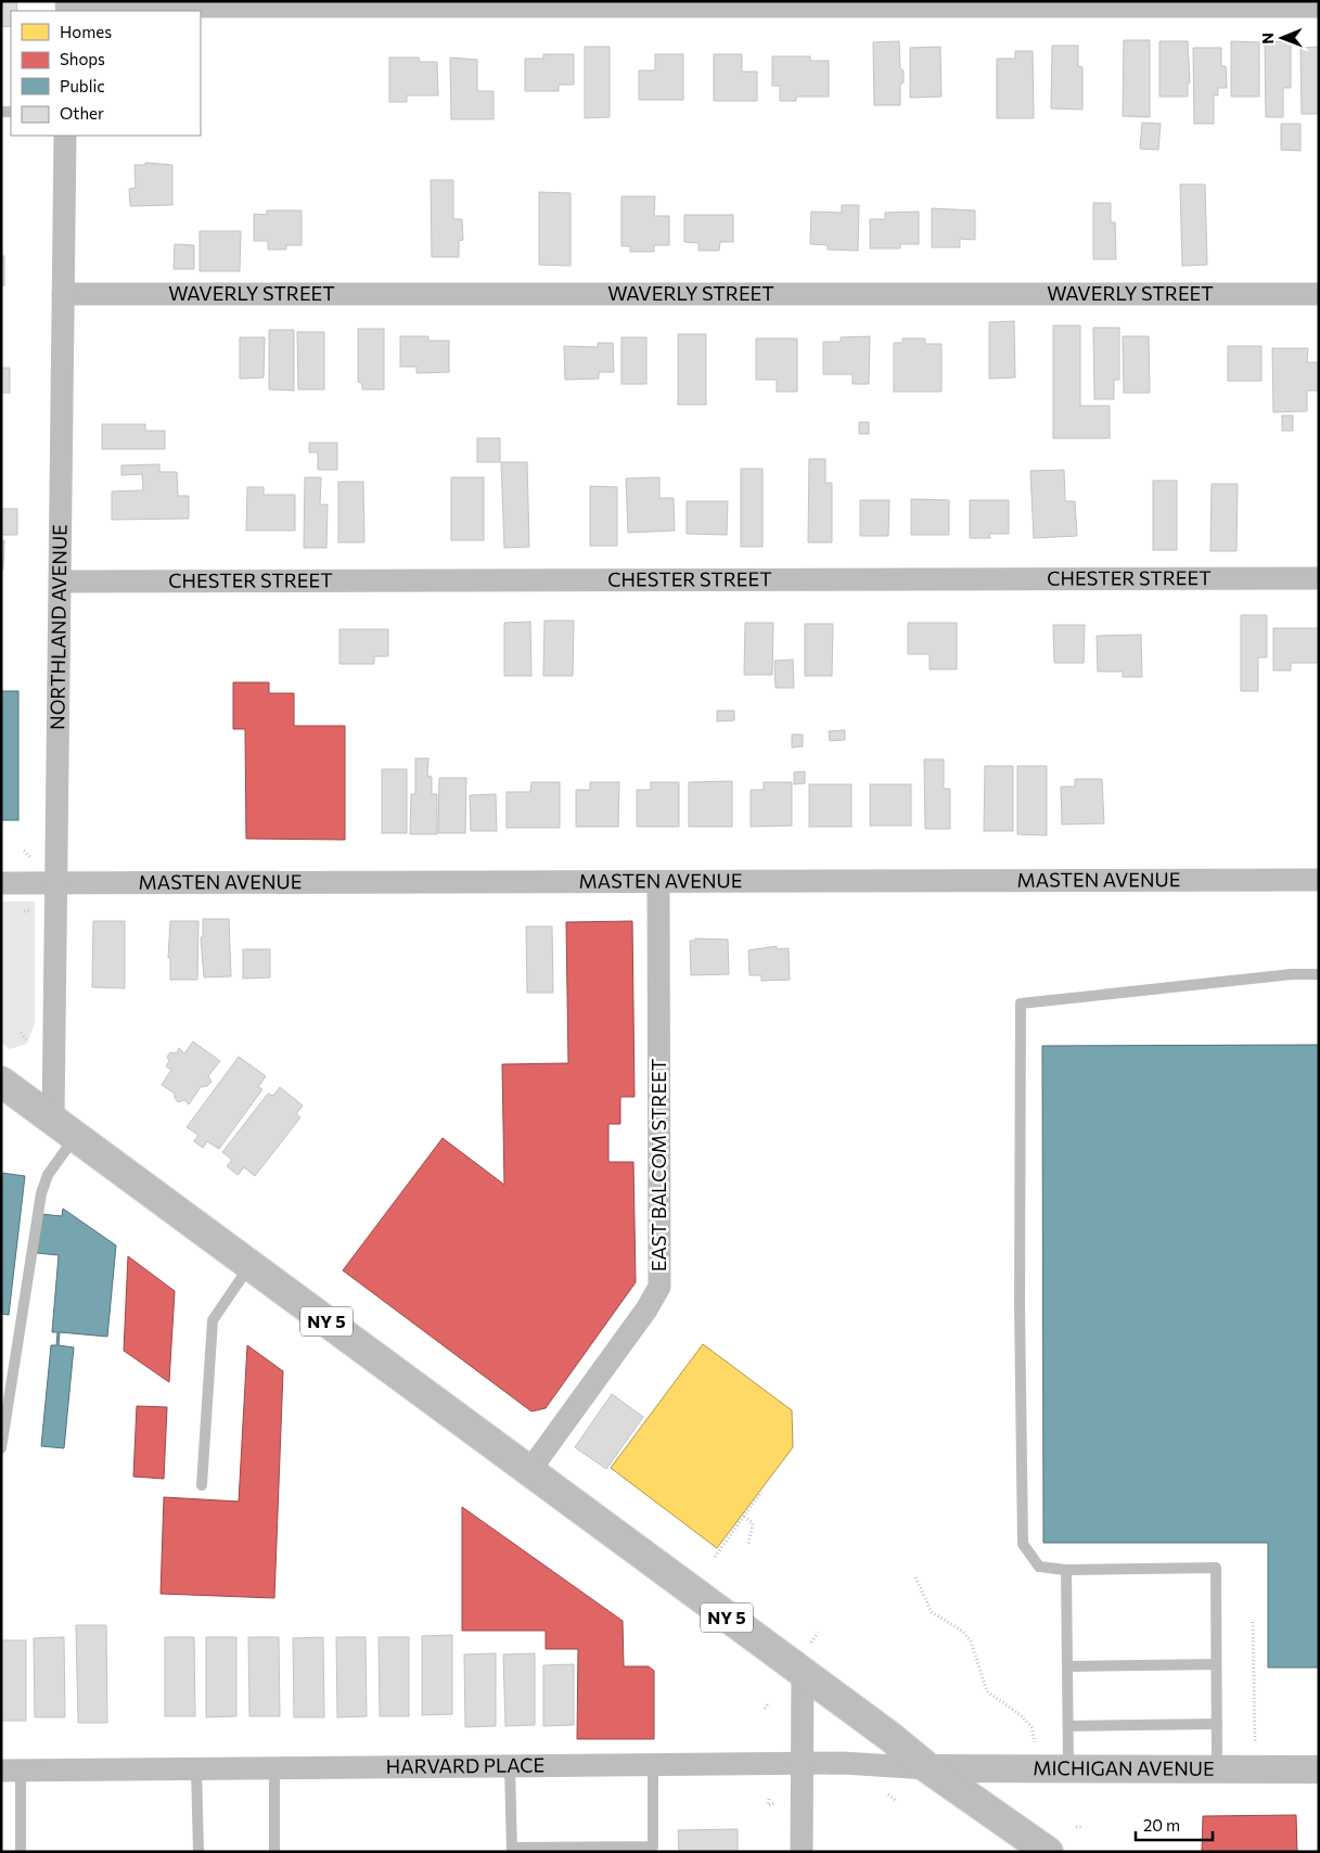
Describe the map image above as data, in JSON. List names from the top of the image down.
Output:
{
  "streets": {
    "main road": ["NY 5"],
    "street": [
      "WAVERLY STREET",
      "CHESTER STREET",
      "NORTHLAND AVENUE",
      "MASTEN AVENUE",
      "EAST BALCOM STREET",
      "HARVARD PLACE",
      "MICHIGAN AVENUE"
    ]
  },
  "crossings": [
    ["WAVERLY STREET", "NORTHLAND AVENUE"],
    ["CHESTER STREET", "NORTHLAND AVENUE"],
    ["NORTHLAND AVENUE", "MASTEN AVENUE"],
    ["NORTHLAND AVENUE", "NY 5"],
    ["MASTEN AVENUE", "EAST BALCOM STREET"],
    ["EAST BALCOM STREET", "NY 5"],
    ["NY 5", "HARVARD PLACE"],
    ["NY 5", "MICHIGAN AVENUE"],
    ["HARVARD PLACE", "MICHIGAN AVENUE"]
  ],
  "legend": [
    "Homes",
    "Shops",
    "Public",
    "Other"
  ],
  "scale_bar": "20 m",
  "north": "left"
}
